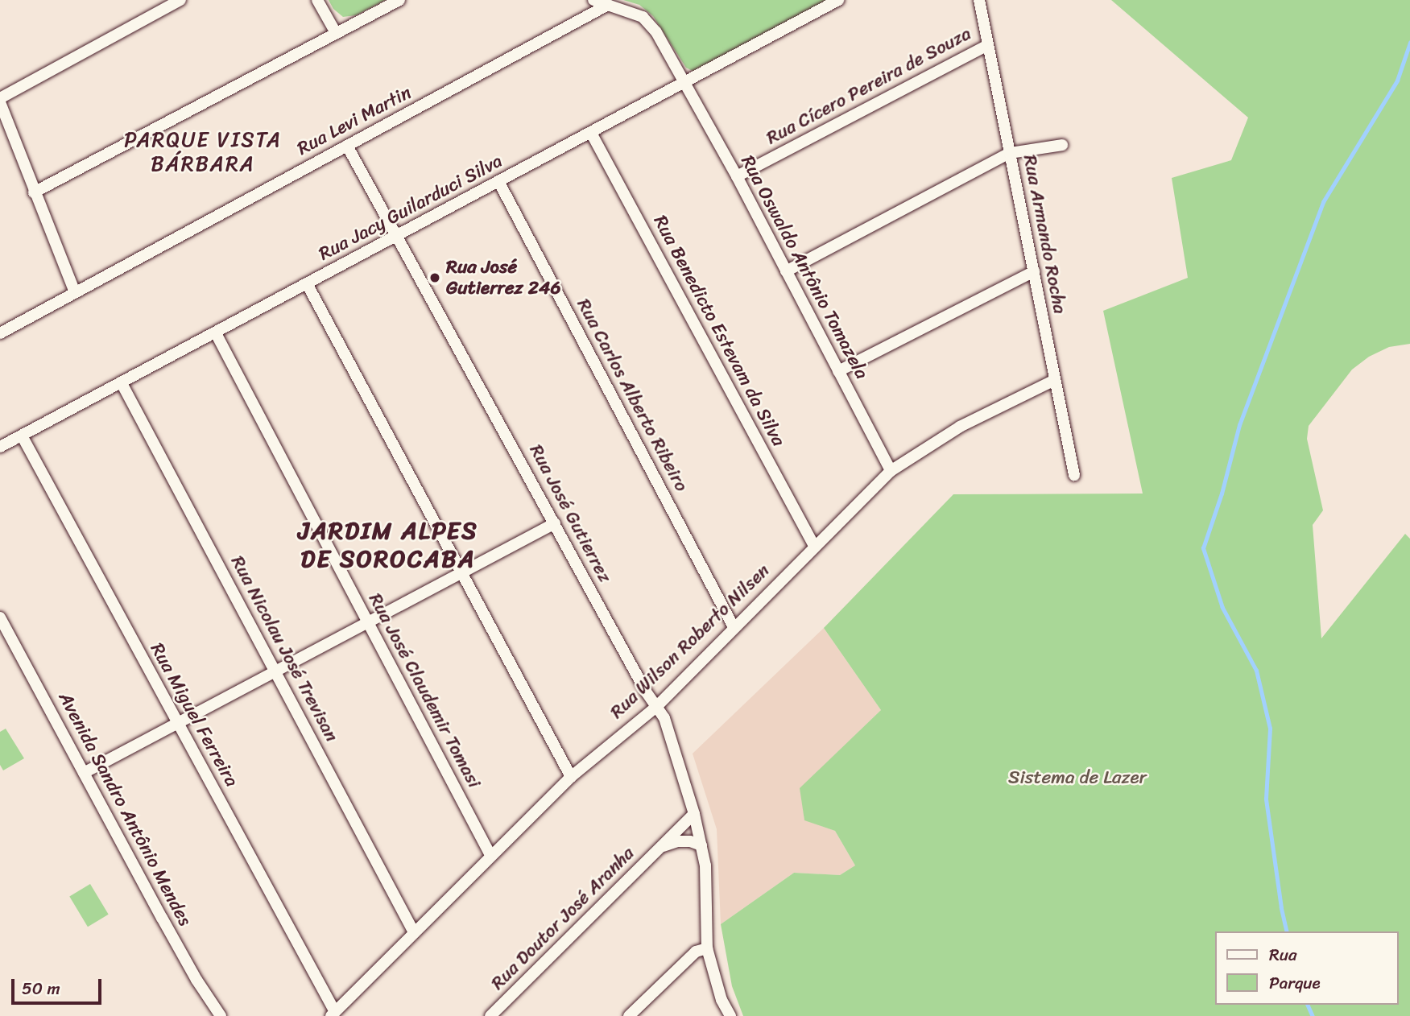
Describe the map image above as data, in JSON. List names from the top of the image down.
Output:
{
  "streets": {
    "street": [
      "Rua Cícero Pereira de Souza",
      "Rua Levi Martin",
      "Rua Jacy Guilarduci Silva",
      "Rua Armando Rocha",
      "Rua Oswaldo Antônio Tomazela",
      "Rua Benedicto Estevam da Silva",
      "Rua Carlos Alberto Ribeiro",
      "Rua José Gutierrez",
      "Rua Wilson Roberto Nilsen",
      "Rua Nicolau José Trevisan",
      "Rua José Claudemir Tomasi",
      "Rua Miguel Ferreira",
      "Avenida Sandro Antônio Mendes",
      "Rua Doutor José Aranha"
    ]
  },
  "crossings": [
    ["Rua Cícero Pereira de Souza", "Rua Armando Rocha"],
    ["Rua Cícero Pereira de Souza", "Rua Oswaldo Antônio Tomazela"],
    ["Rua Levi Martin", "Rua Oswaldo Antônio Tomazela"],
    ["Rua Levi Martin", "Rua José Gutierrez"],
    ["Rua Jacy Guilarduci Silva", "Rua Oswaldo Antônio Tomazela"],
    ["Rua Jacy Guilarduci Silva", "Rua Benedicto Estevam da Silva"],
    ["Rua Jacy Guilarduci Silva", "Rua Carlos Alberto Ribeiro"],
    ["Rua Jacy Guilarduci Silva", "Rua José Gutierrez"],
    ["Rua Jacy Guilarduci Silva", "Rua Nicolau José Trevisan"],
    ["Rua Jacy Guilarduci Silva", "Rua José Claudemir Tomasi"],
    ["Rua Jacy Guilarduci Silva", "Rua Miguel Ferreira"],
    ["Rua Armando Rocha", "Rua Wilson Roberto Nilsen"],
    ["Rua Oswaldo Antônio Tomazela", "Rua Wilson Roberto Nilsen"],
    ["Rua Benedicto Estevam da Silva", "Rua Wilson Roberto Nilsen"],
    ["Rua Carlos Alberto Ribeiro", "Rua Wilson Roberto Nilsen"],
    ["Rua José Gutierrez", "Rua Wilson Roberto Nilsen"],
    ["Rua José Gutierrez", "Rua Doutor José Aranha"],
    ["Rua Wilson Roberto Nilsen", "Rua Nicolau José Trevisan"],
    ["Rua Wilson Roberto Nilsen", "Rua José Claudemir Tomasi"],
    ["Rua Wilson Roberto Nilsen", "Rua Miguel Ferreira"]
  ],
  "districts": ["PARQUE VISTA BÁRBARA", "JARDIM ALPES DE SOROCABA"],
  "parks": ["Sistema de Lazer"],
  "places": ["Rua José Gutierrez 246"],
  "legend": ["Rua", "Parque"],
  "scale_bar": "50 m"
}
